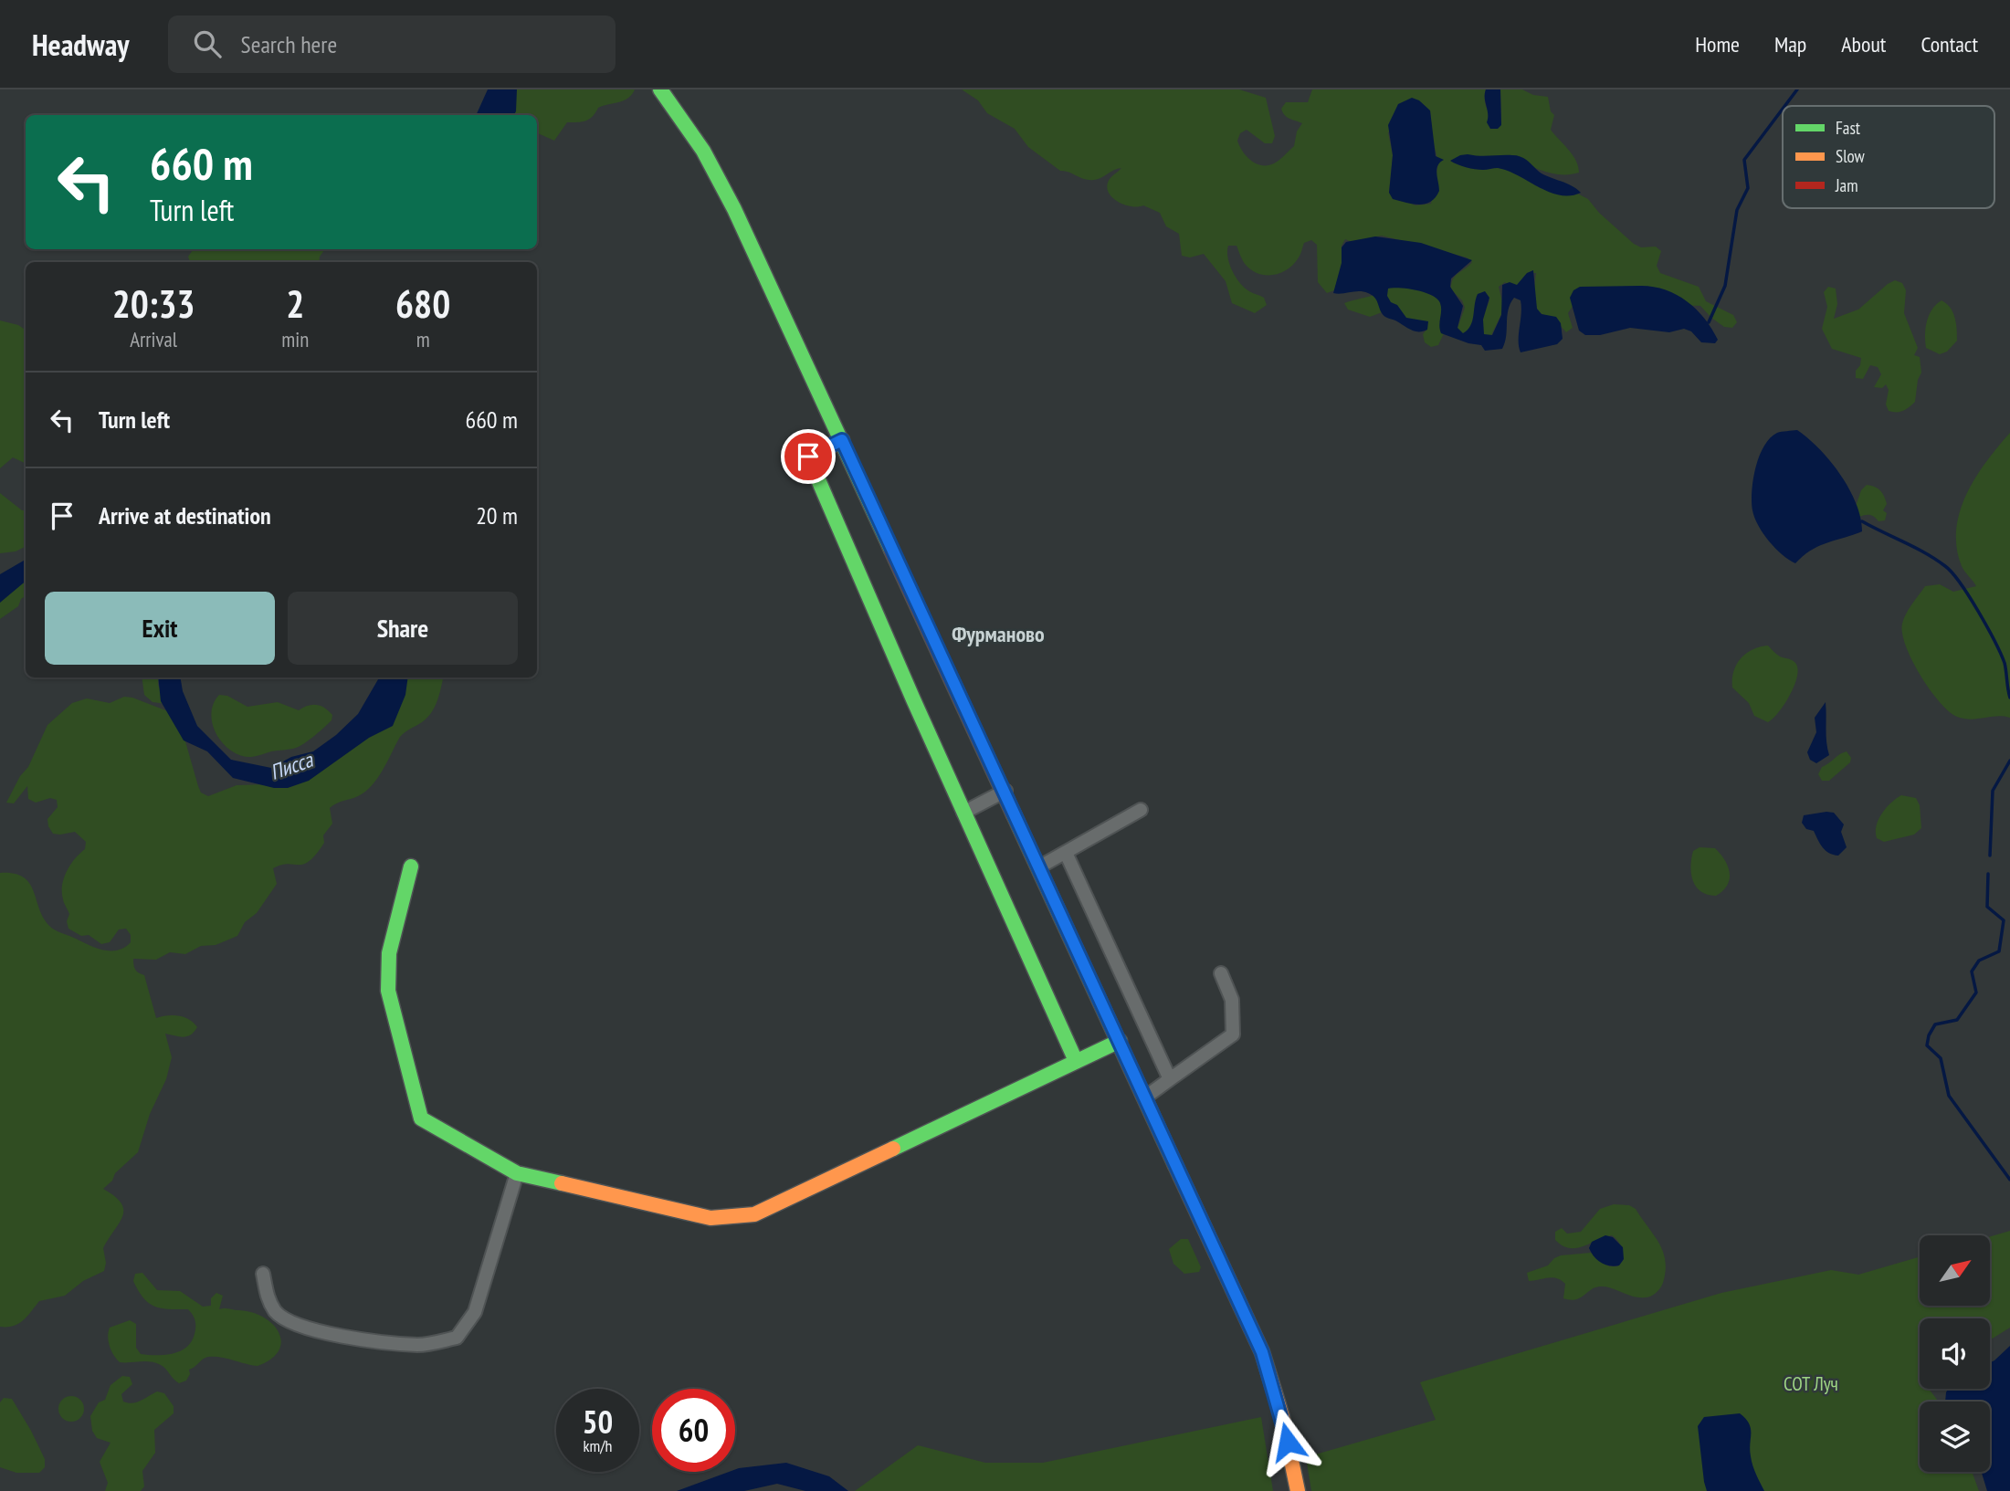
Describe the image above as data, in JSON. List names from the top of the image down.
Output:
{
  "districts": ["Фурманово"],
  "water": ["Писса"],
  "parks": ["СОТ Луч"],
  "legend": ["Fast", "Slow", "Jam"],
  "north": "top right",
  "page": {
    "header": "Headway",
    "search": "Search here",
    "nav": [
      "Home",
      "Map",
      "About",
      "Contact"
    ],
    "turn": ["660 m", "Turn left"],
    "eta": [
      "20:33",
      "Arrival",
      "2",
      "min",
      "680",
      "m"
    ],
    "list": [
      {
        "name": "Turn left",
        "value": "660 m"
      },
      {
        "name": "Arrive at destination",
        "value": "20 m"
      }
    ],
    "buttons": ["Exit", "Share"],
    "speed": "50 km/h",
    "limit": "60"
  }
}
